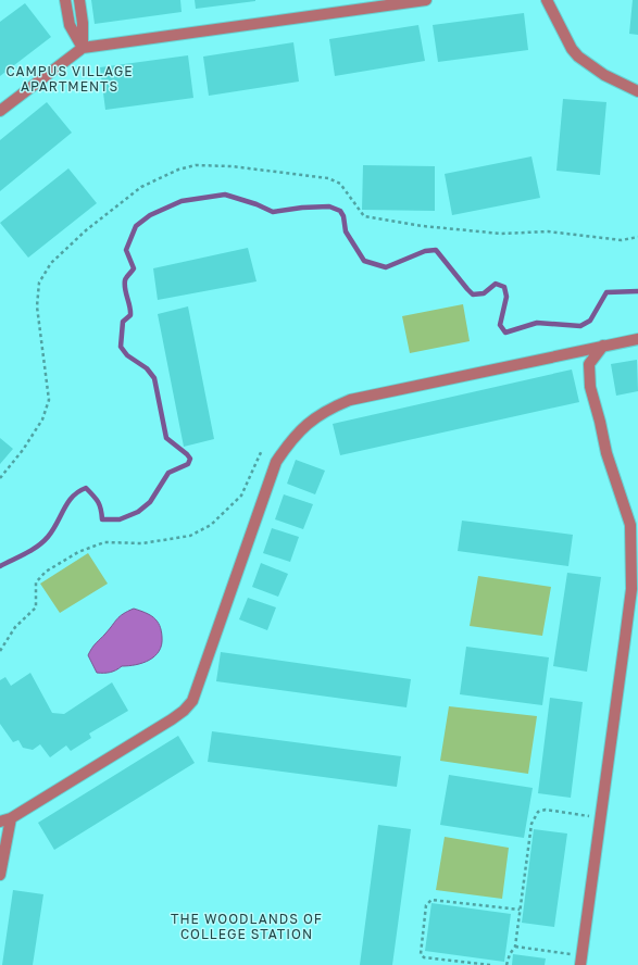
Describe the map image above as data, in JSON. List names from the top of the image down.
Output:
{
  "districts": ["CAMPUS VILLAGE APARTMENTS", "THE WOODLANDS OF COLLEGE STATION"]
}
